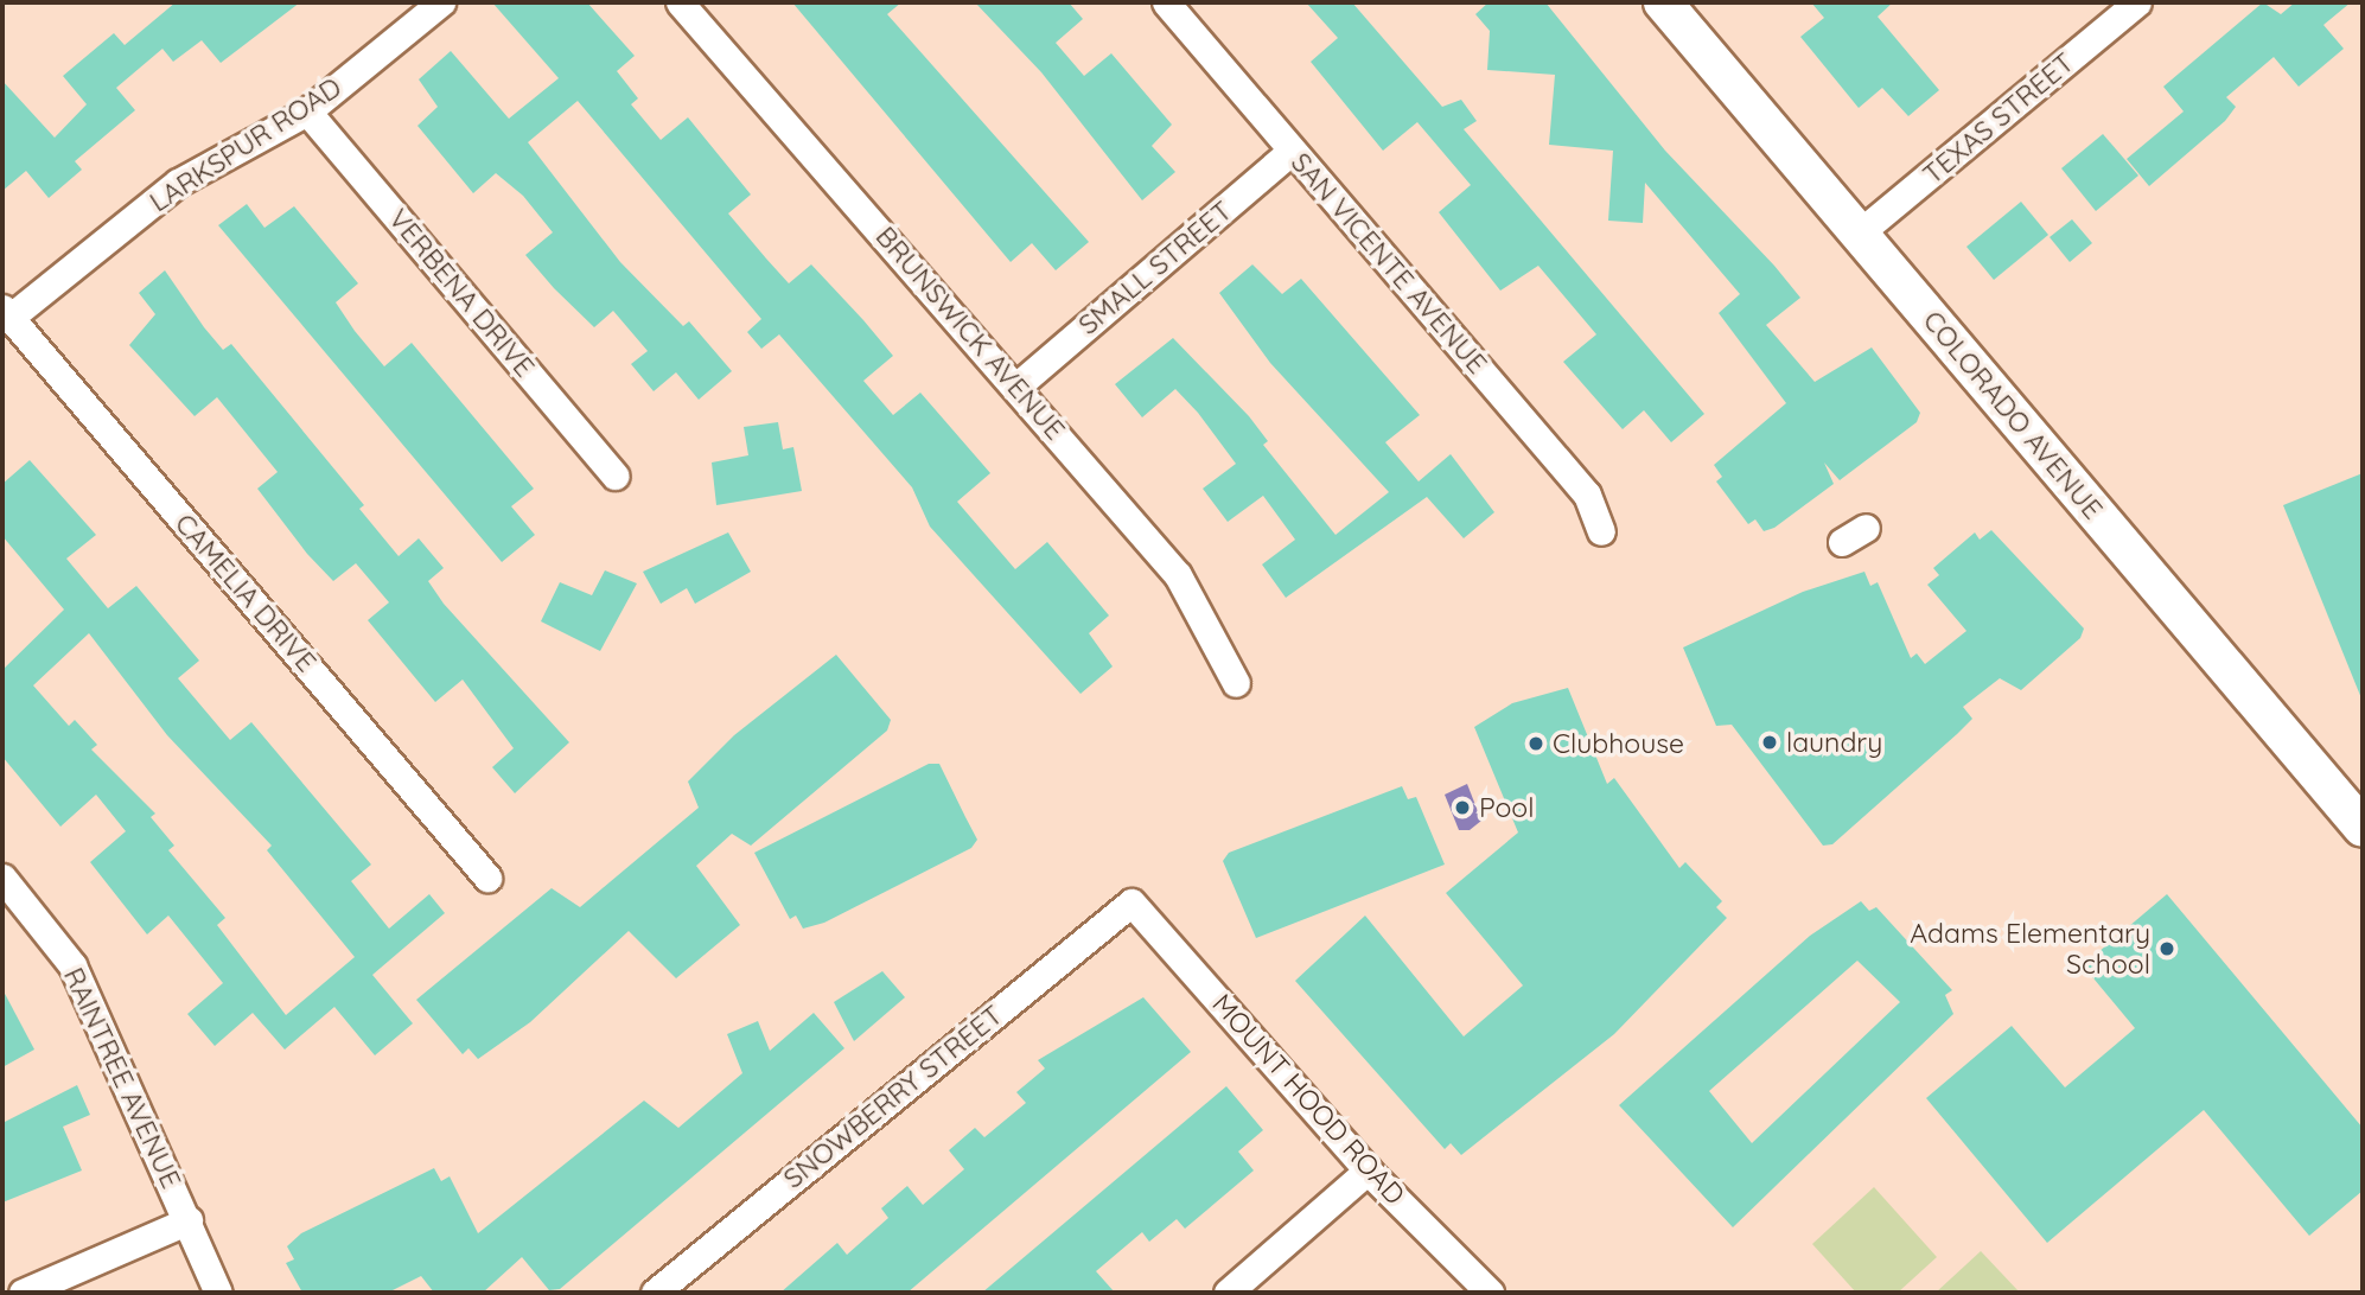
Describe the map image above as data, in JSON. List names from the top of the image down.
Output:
{
  "streets": {
    "street": [
      "TEXAS STREET",
      "LARKSPUR ROAD",
      "SAN VICENTE AVENUE",
      "SMALL STREET",
      "VERBENA DRIVE",
      "BRUNSWICK AVENUE",
      "COLORADO AVENUE",
      "CAMELIA DRIVE",
      "RAINTREE AVENUE",
      "SNOWBERRY STREET",
      "MOUNT HOOD ROAD"
    ]
  },
  "crossings": [
    ["TEXAS STREET", "COLORADO AVENUE"],
    ["LARKSPUR ROAD", "VERBENA DRIVE"],
    ["LARKSPUR ROAD", "CAMELIA DRIVE"],
    ["SAN VICENTE AVENUE", "SMALL STREET"],
    ["SMALL STREET", "BRUNSWICK AVENUE"],
    ["SNOWBERRY STREET", "MOUNT HOOD ROAD"]
  ],
  "places": [
    "laundry",
    "Clubhouse",
    "Pool",
    "Adams Elementary School"
  ]
}
